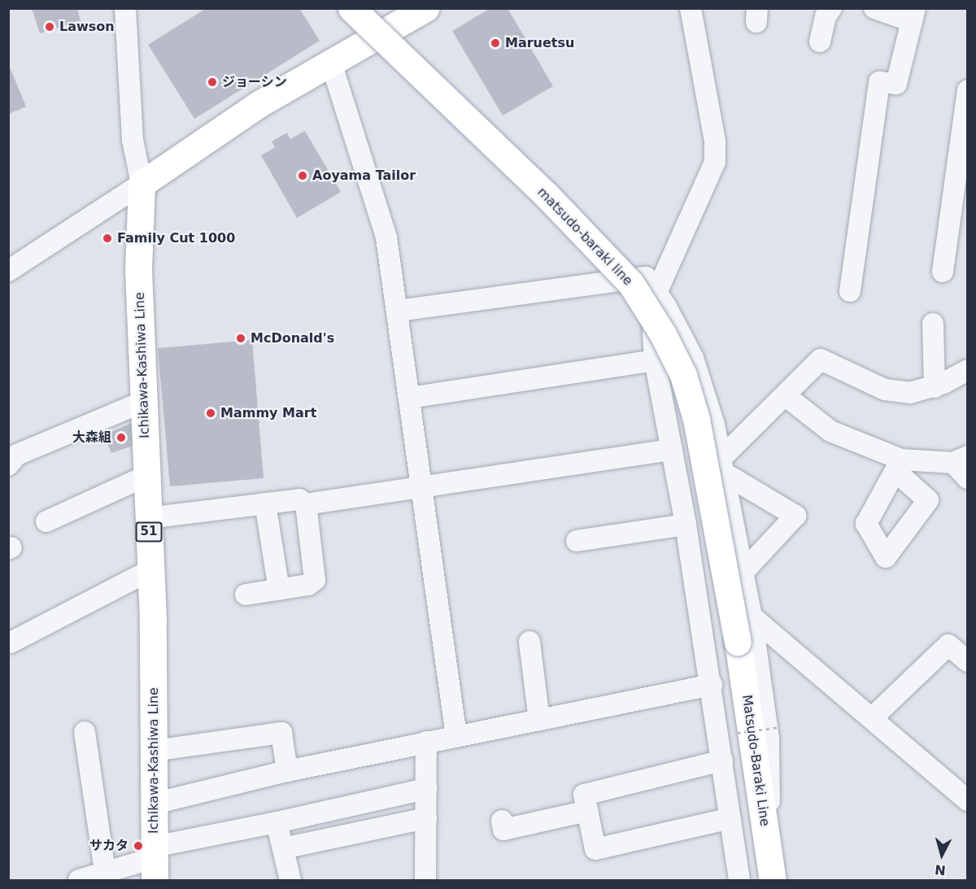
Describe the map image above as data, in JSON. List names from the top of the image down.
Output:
{
  "streets": {
    "main road": [
      "matsudo-baraki line",
      "Ichikawa-Kashiwa Line",
      "51",
      "Matsudo-Baraki Line"
    ]
  },
  "crossings": [
    ["matsudo-baraki line", "Matsudo-Baraki Line"]
  ],
  "places": [
    "Lawson",
    "Maruetsu",
    "ジョーシン",
    "Aoyama Tailor",
    "Family Cut 1000",
    "McDonald's",
    "Mammy Mart",
    "大森組",
    "サカタ"
  ],
  "north": "bottom"
}
